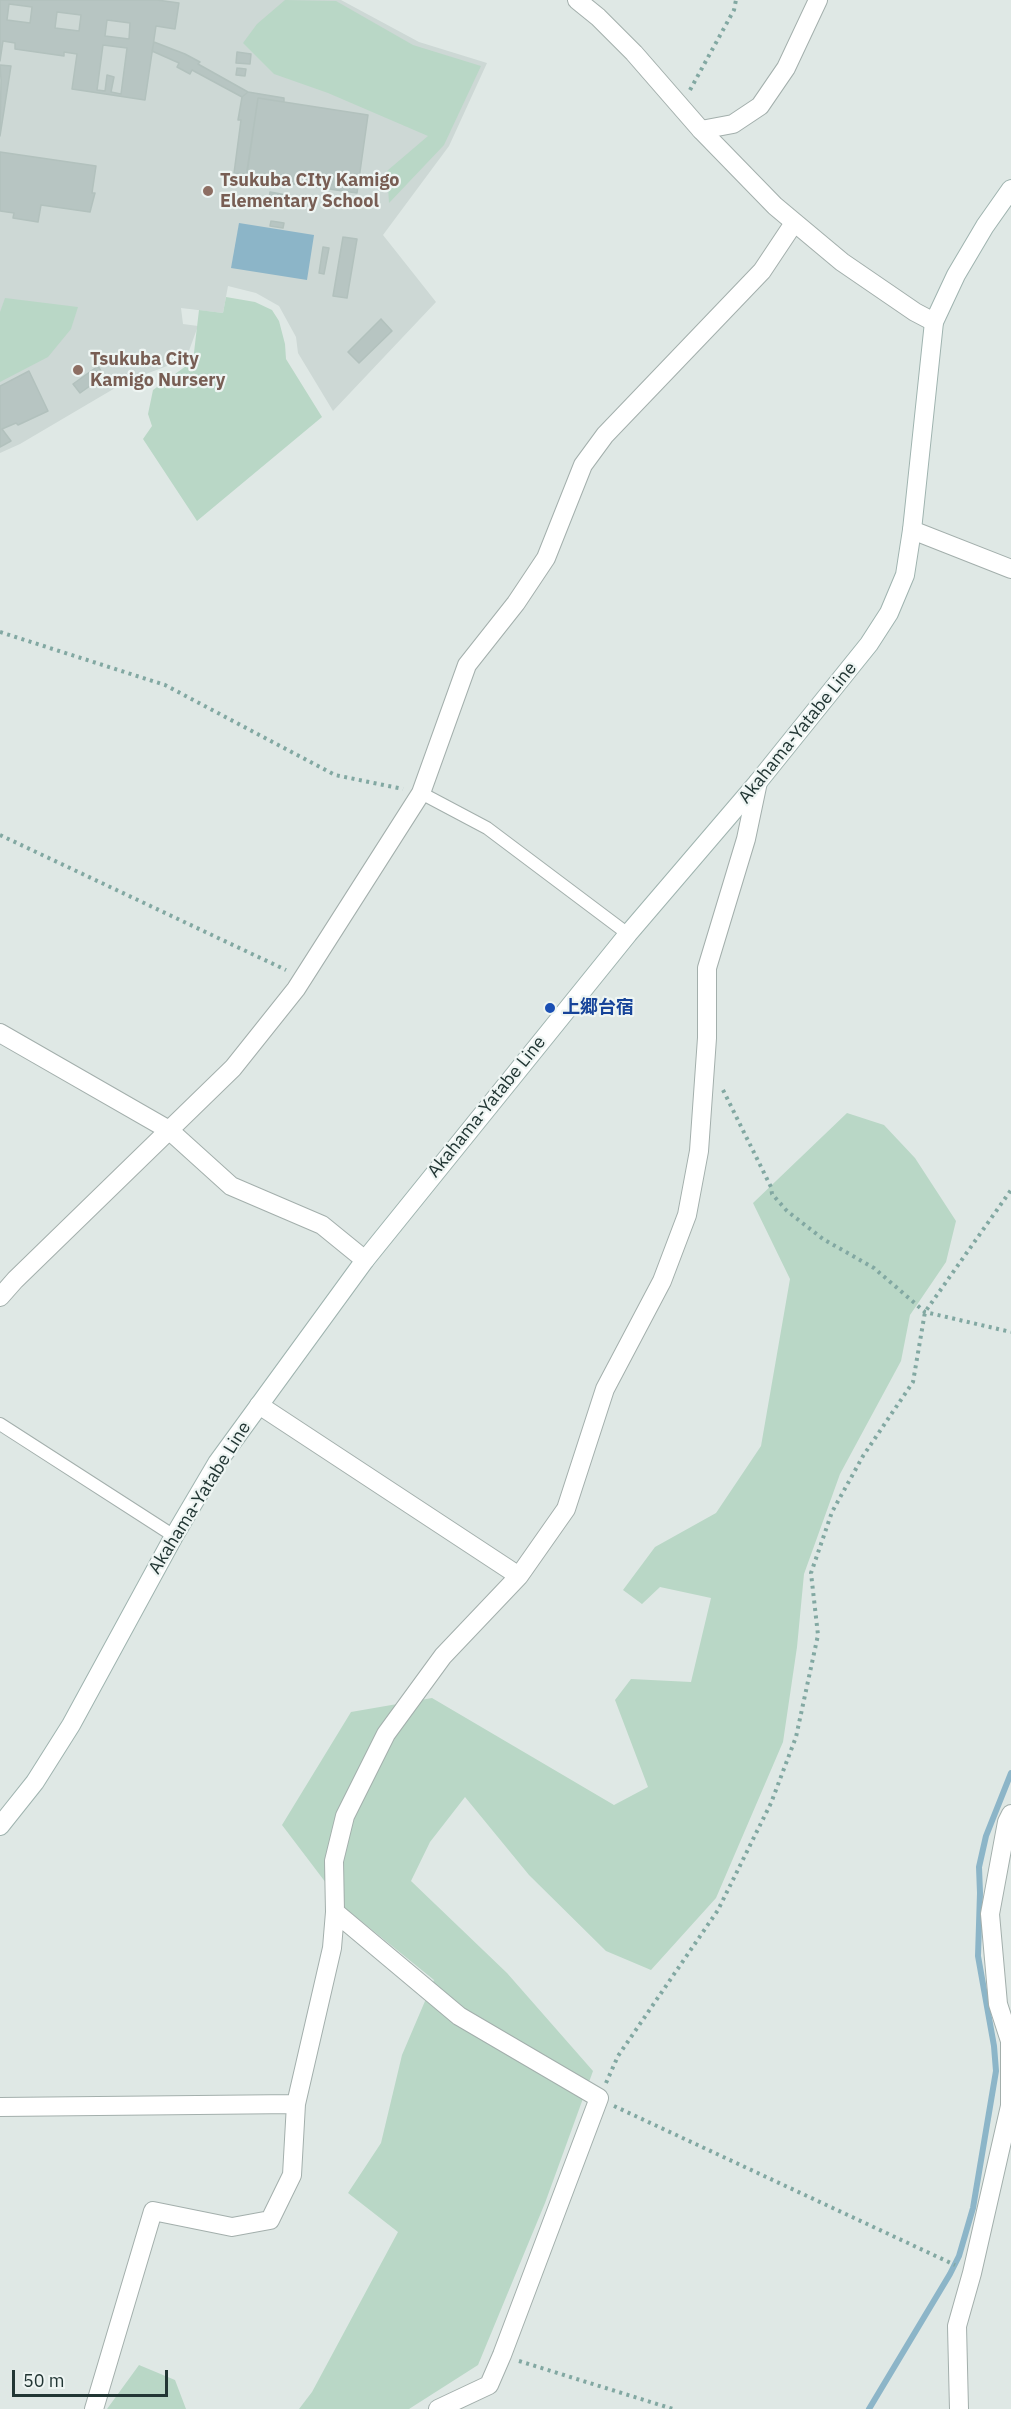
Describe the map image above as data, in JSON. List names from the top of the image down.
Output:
{
  "streets": {
    "street": ["Akahama-Yatabe Line"]
  },
  "places": ["Tsukuba CIty Kamigo Elementary School", "Tsukuba City Kamigo Nursery", "上郷台宿"],
  "scale_bar": "50 m"
}
